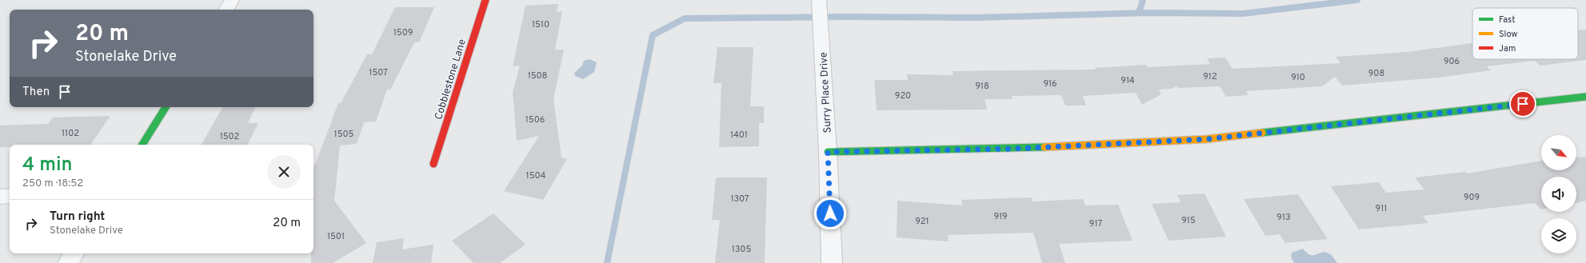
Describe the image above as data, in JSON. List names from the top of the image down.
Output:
{
  "streets": {
    "street": ["Cobblestone Lane", "Surry Place Drive"]
  },
  "house_numbers": [
    "1510",
    "1509",
    "906",
    "1507",
    "908",
    "1508",
    "912",
    "910",
    "914",
    "916",
    "918",
    "920",
    "1506",
    "1102",
    "1505",
    "1401",
    "1502",
    "1504",
    "909",
    "1307",
    "911",
    "919",
    "913",
    "915",
    "921",
    "917",
    "1501",
    "1305"
  ],
  "legend": ["Fast", "Slow", "Jam"],
  "north": "bottom right",
  "page": {
    "turn": ["20 m", "Stonelake Drive"],
    "then": "Then",
    "heading": ["4 min", "250 m · 18:52"],
    "list": [
      {
        "name": "Turn right",
        "note": "Stonelake Drive",
        "value": "20 m"
      }
    ]
  }
}
